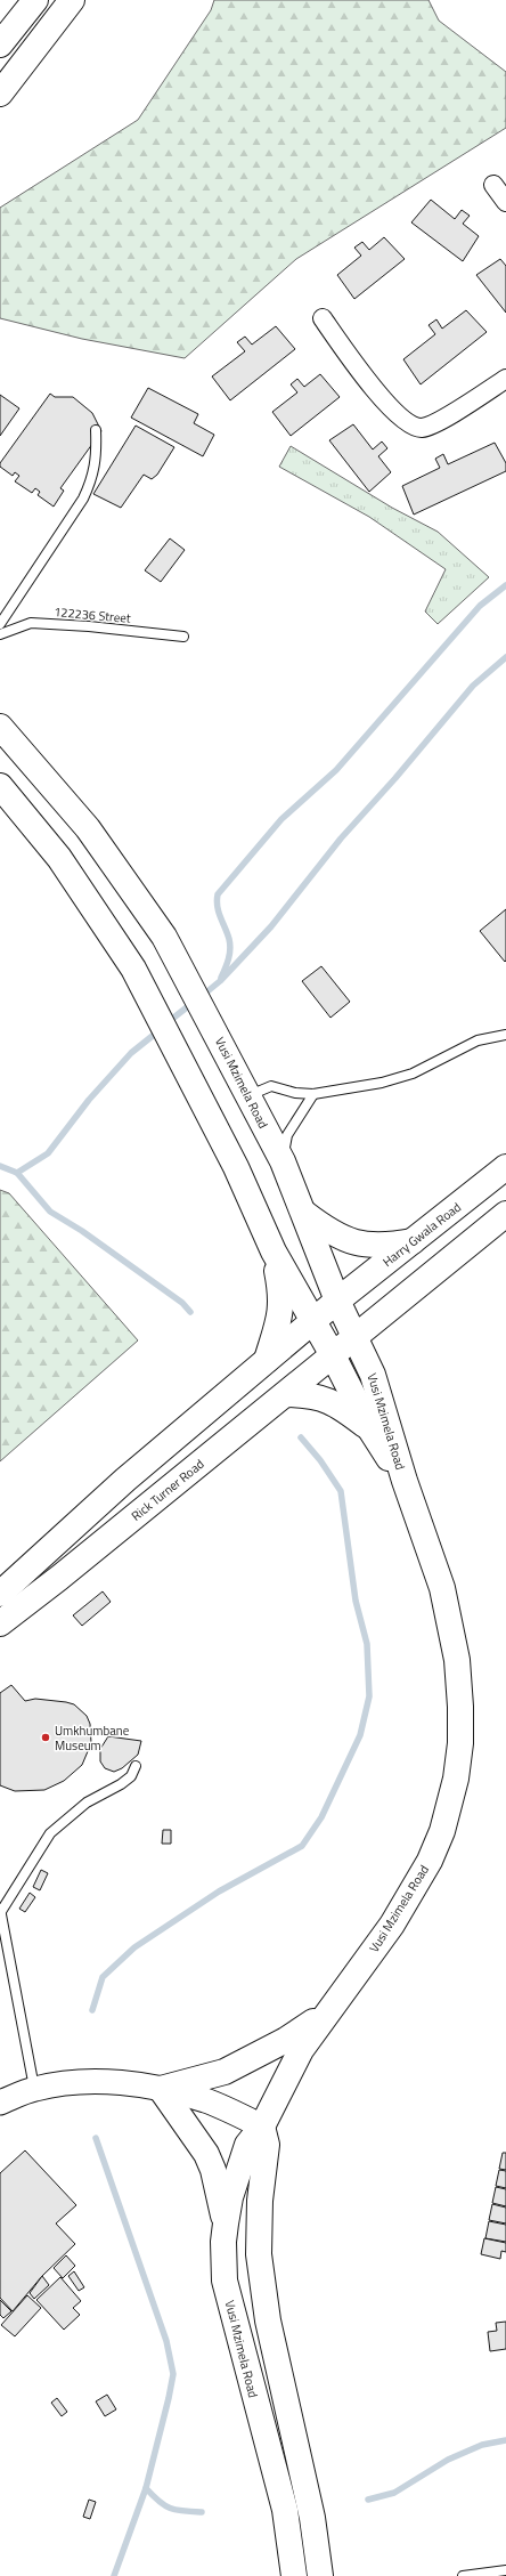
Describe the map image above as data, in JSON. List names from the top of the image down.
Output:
{
  "streets": {
    "main road": ["Vusi Mzimela Road", "Harry Gwala Road", "Rick Turner Road"],
    "lane": ["122236 Street"]
  },
  "crossings": [
    ["Vusi Mzimela Road", "Harry Gwala Road"],
    ["Vusi Mzimela Road", "Rick Turner Road"]
  ],
  "places": ["Umkhumbane Museum"]
}
